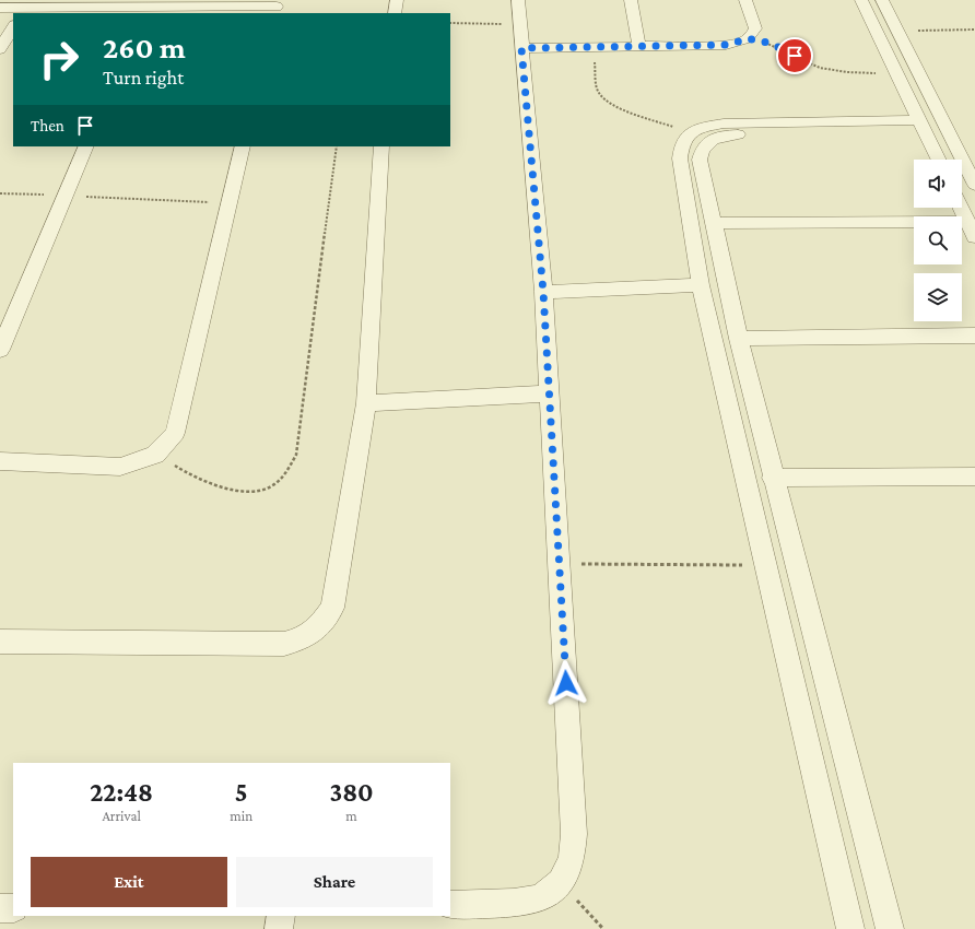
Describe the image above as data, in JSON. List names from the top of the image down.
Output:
{
  "page": {
    "turn": ["260 m", "Turn right"],
    "then": "Then",
    "eta": [
      "22:48",
      "Arrival",
      "5",
      "min",
      "380",
      "m"
    ],
    "buttons": ["Exit", "Share"]
  }
}
